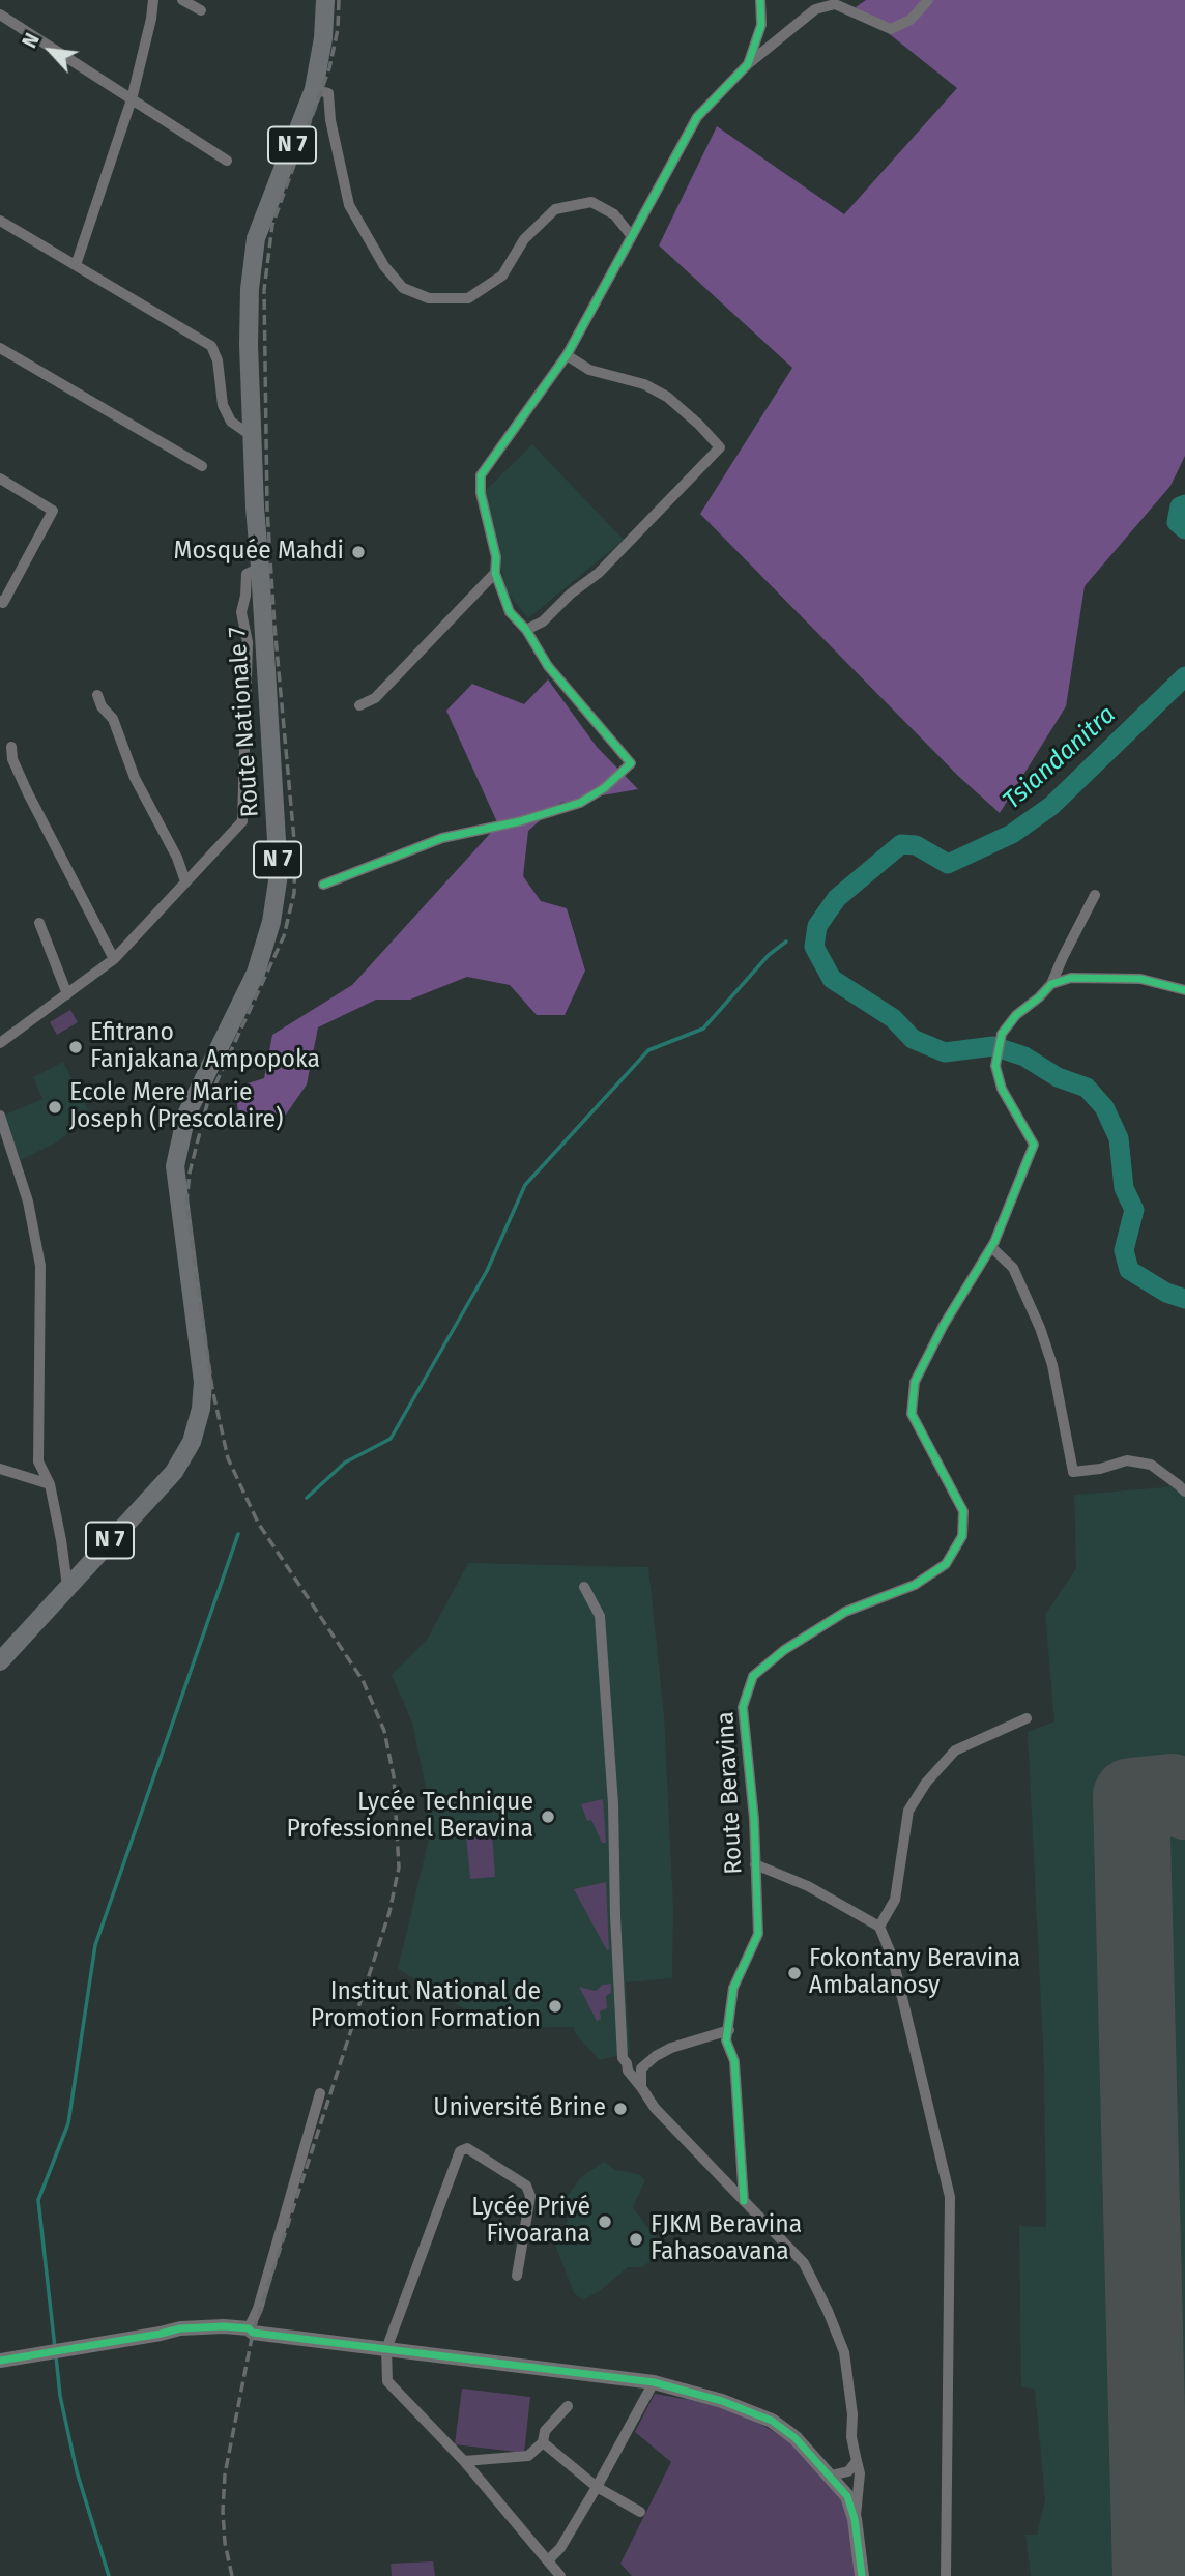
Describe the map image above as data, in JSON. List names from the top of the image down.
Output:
{
  "streets": {
    "main road": ["N 7", "Route Nationale 7"],
    "street": ["Route Beravina"]
  },
  "water": ["Tsiandanitra"],
  "places": [
    "Mosquée Mahdi",
    "Efitrano Fanjakana Ampopoka",
    "Ecole Mere Marie Joseph (Prescolaire)",
    "Lycée Technique Professionnel Beravina",
    "Fokontany Beravina Ambalanosy",
    "Institut National de Promotion Formation",
    "Université Brine",
    "Lycée Privé Fivoarana",
    "FJKM Beravina Fahasoavana"
  ],
  "north": "top left"
}
